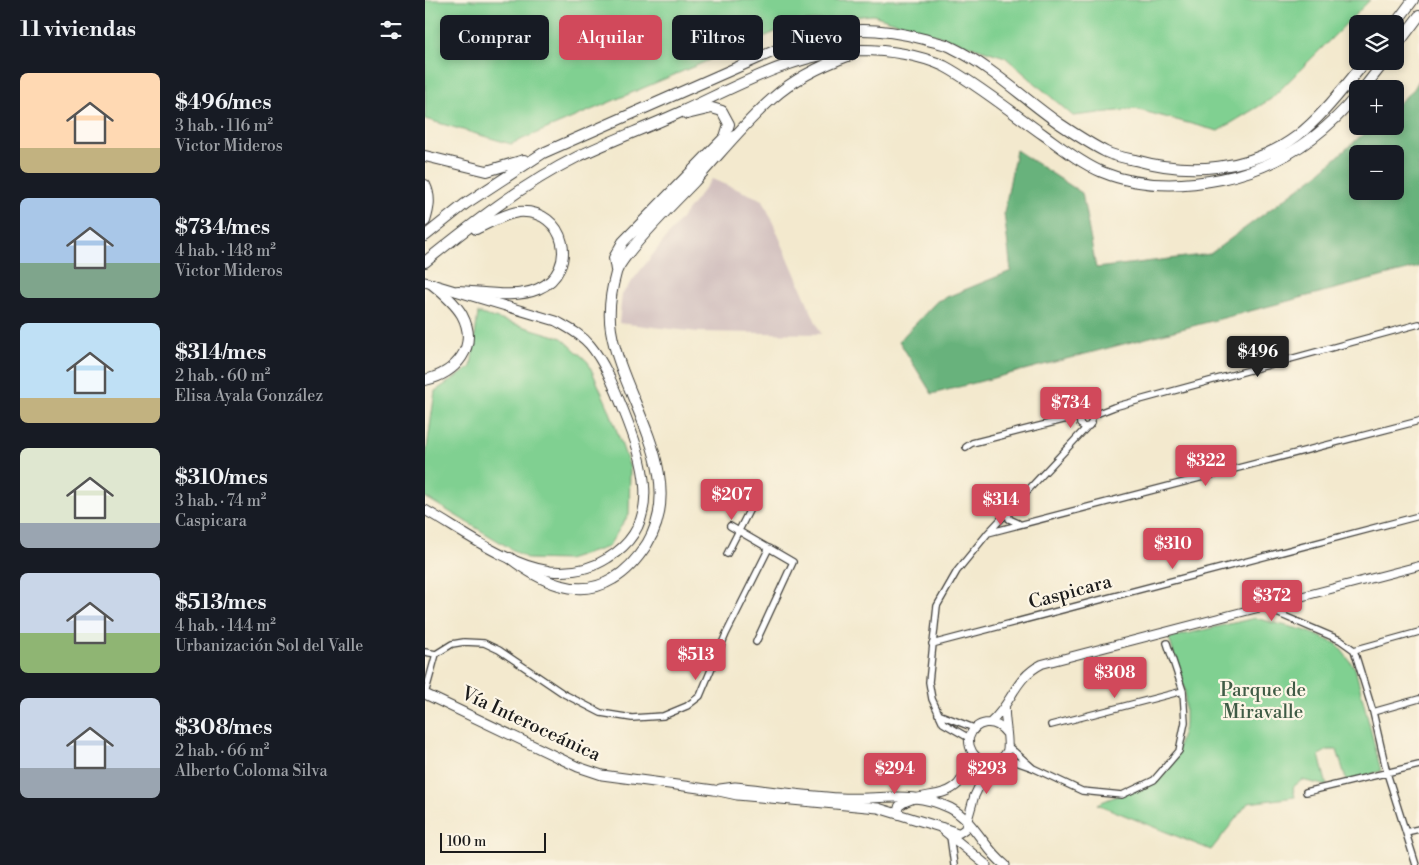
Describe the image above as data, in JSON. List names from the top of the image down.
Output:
{
  "streets": {
    "main road": ["Vía Interoceánica"],
    "street": ["Caspicara"]
  },
  "parks": ["Parque de Miravalle"],
  "scale_bar": "100 m",
  "page": {
    "heading": "11 viviendas",
    "map_buttons": ["+", "−"],
    "chip": [
      "Comprar",
      "Alquilar",
      "Filtros",
      "Nuevo"
    ],
    "list": [
      {
        "name": "$496/mes",
        "note": "3 hab. · 116 m² · Victor Mideros"
      },
      {
        "name": "$734/mes",
        "note": "4 hab. · 148 m² · Victor Mideros"
      },
      {
        "name": "$314/mes",
        "note": "2 hab. · 60 m² · Elisa Ayala González"
      },
      {
        "name": "$310/mes",
        "note": "3 hab. · 74 m² · Caspicara"
      },
      {
        "name": "$513/mes",
        "note": "4 hab. · 144 m² · Urbanización Sol del Valle"
      },
      {
        "name": "$308/mes",
        "note": "2 hab. · 66 m² · Alberto Coloma Silva"
      }
    ],
    "price": [
      "$496",
      "$734",
      "$322",
      "$207",
      "$314",
      "$310",
      "$372",
      "$513",
      "$308",
      "$294",
      "$293"
    ],
    "scale": "100 m"
  }
}
